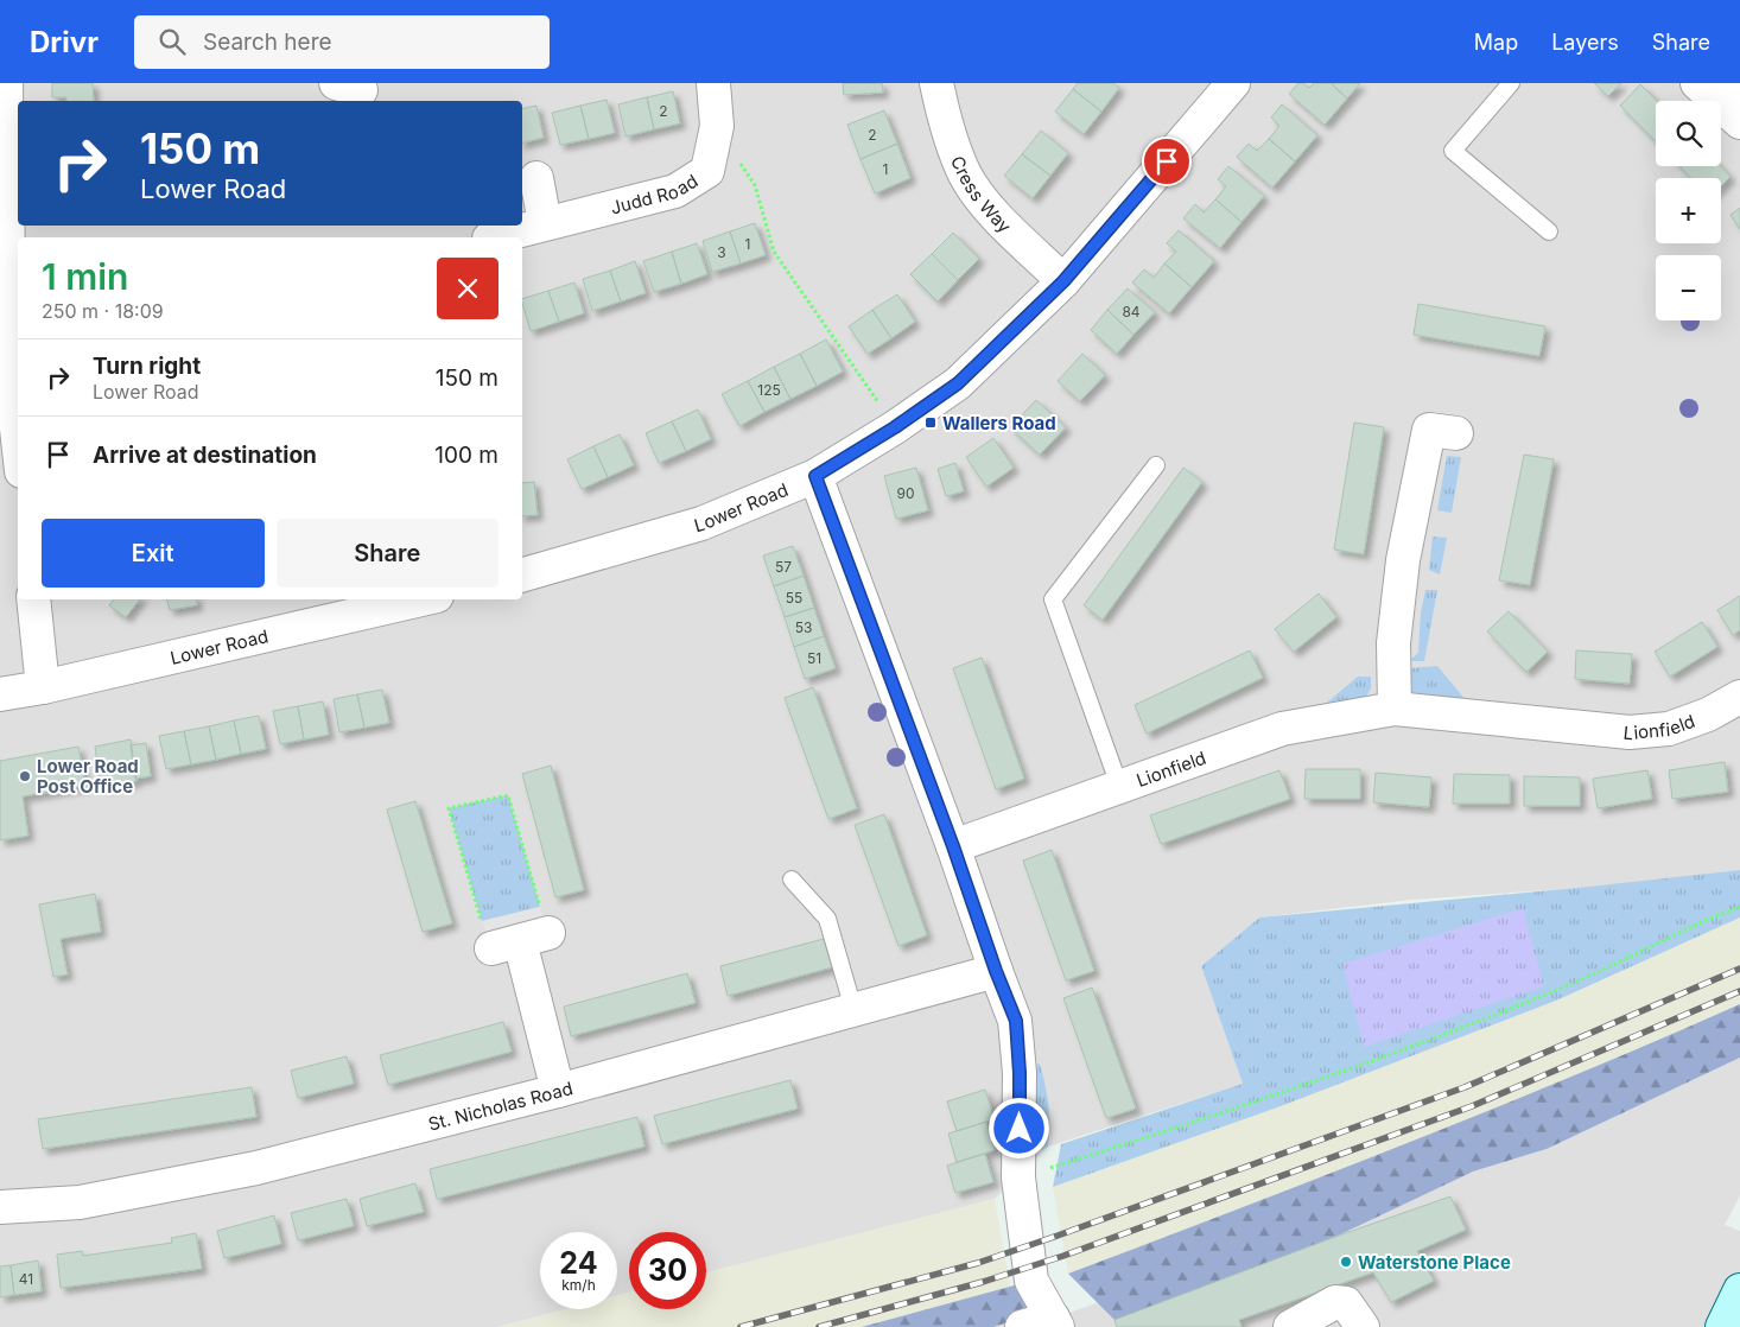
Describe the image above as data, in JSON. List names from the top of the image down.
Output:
{
  "streets": {
    "street": [
      "Judd Road",
      "Cress Way",
      "Lower Road",
      "Lionfield",
      "St. Nicholas Road"
    ]
  },
  "crossings": [
    ["Cress Way", "Lower Road"]
  ],
  "places": {
    "transit": ["Wallers Road"],
    "other": ["Lower Road Post Office", "Waterstone Place"]
  },
  "house_numbers": [
    "2",
    "2",
    "1",
    "1",
    "3",
    "84",
    "125",
    "90",
    "57",
    "55",
    "53",
    "51",
    "41"
  ],
  "page": {
    "header": "Drivr",
    "search": "Search here",
    "nav": ["Map", "Layers", "Share"],
    "map_buttons": ["+", "−"],
    "turn": ["150 m", "Lower Road"],
    "heading": ["1 min", "250 m · 18:09"],
    "list": [
      {
        "name": "Turn right",
        "note": "Lower Road",
        "value": "150 m"
      },
      {
        "name": "Arrive at destination",
        "value": "100 m"
      }
    ],
    "buttons": ["Exit", "Share"],
    "speed": "24 km/h",
    "limit": "30"
  }
}
